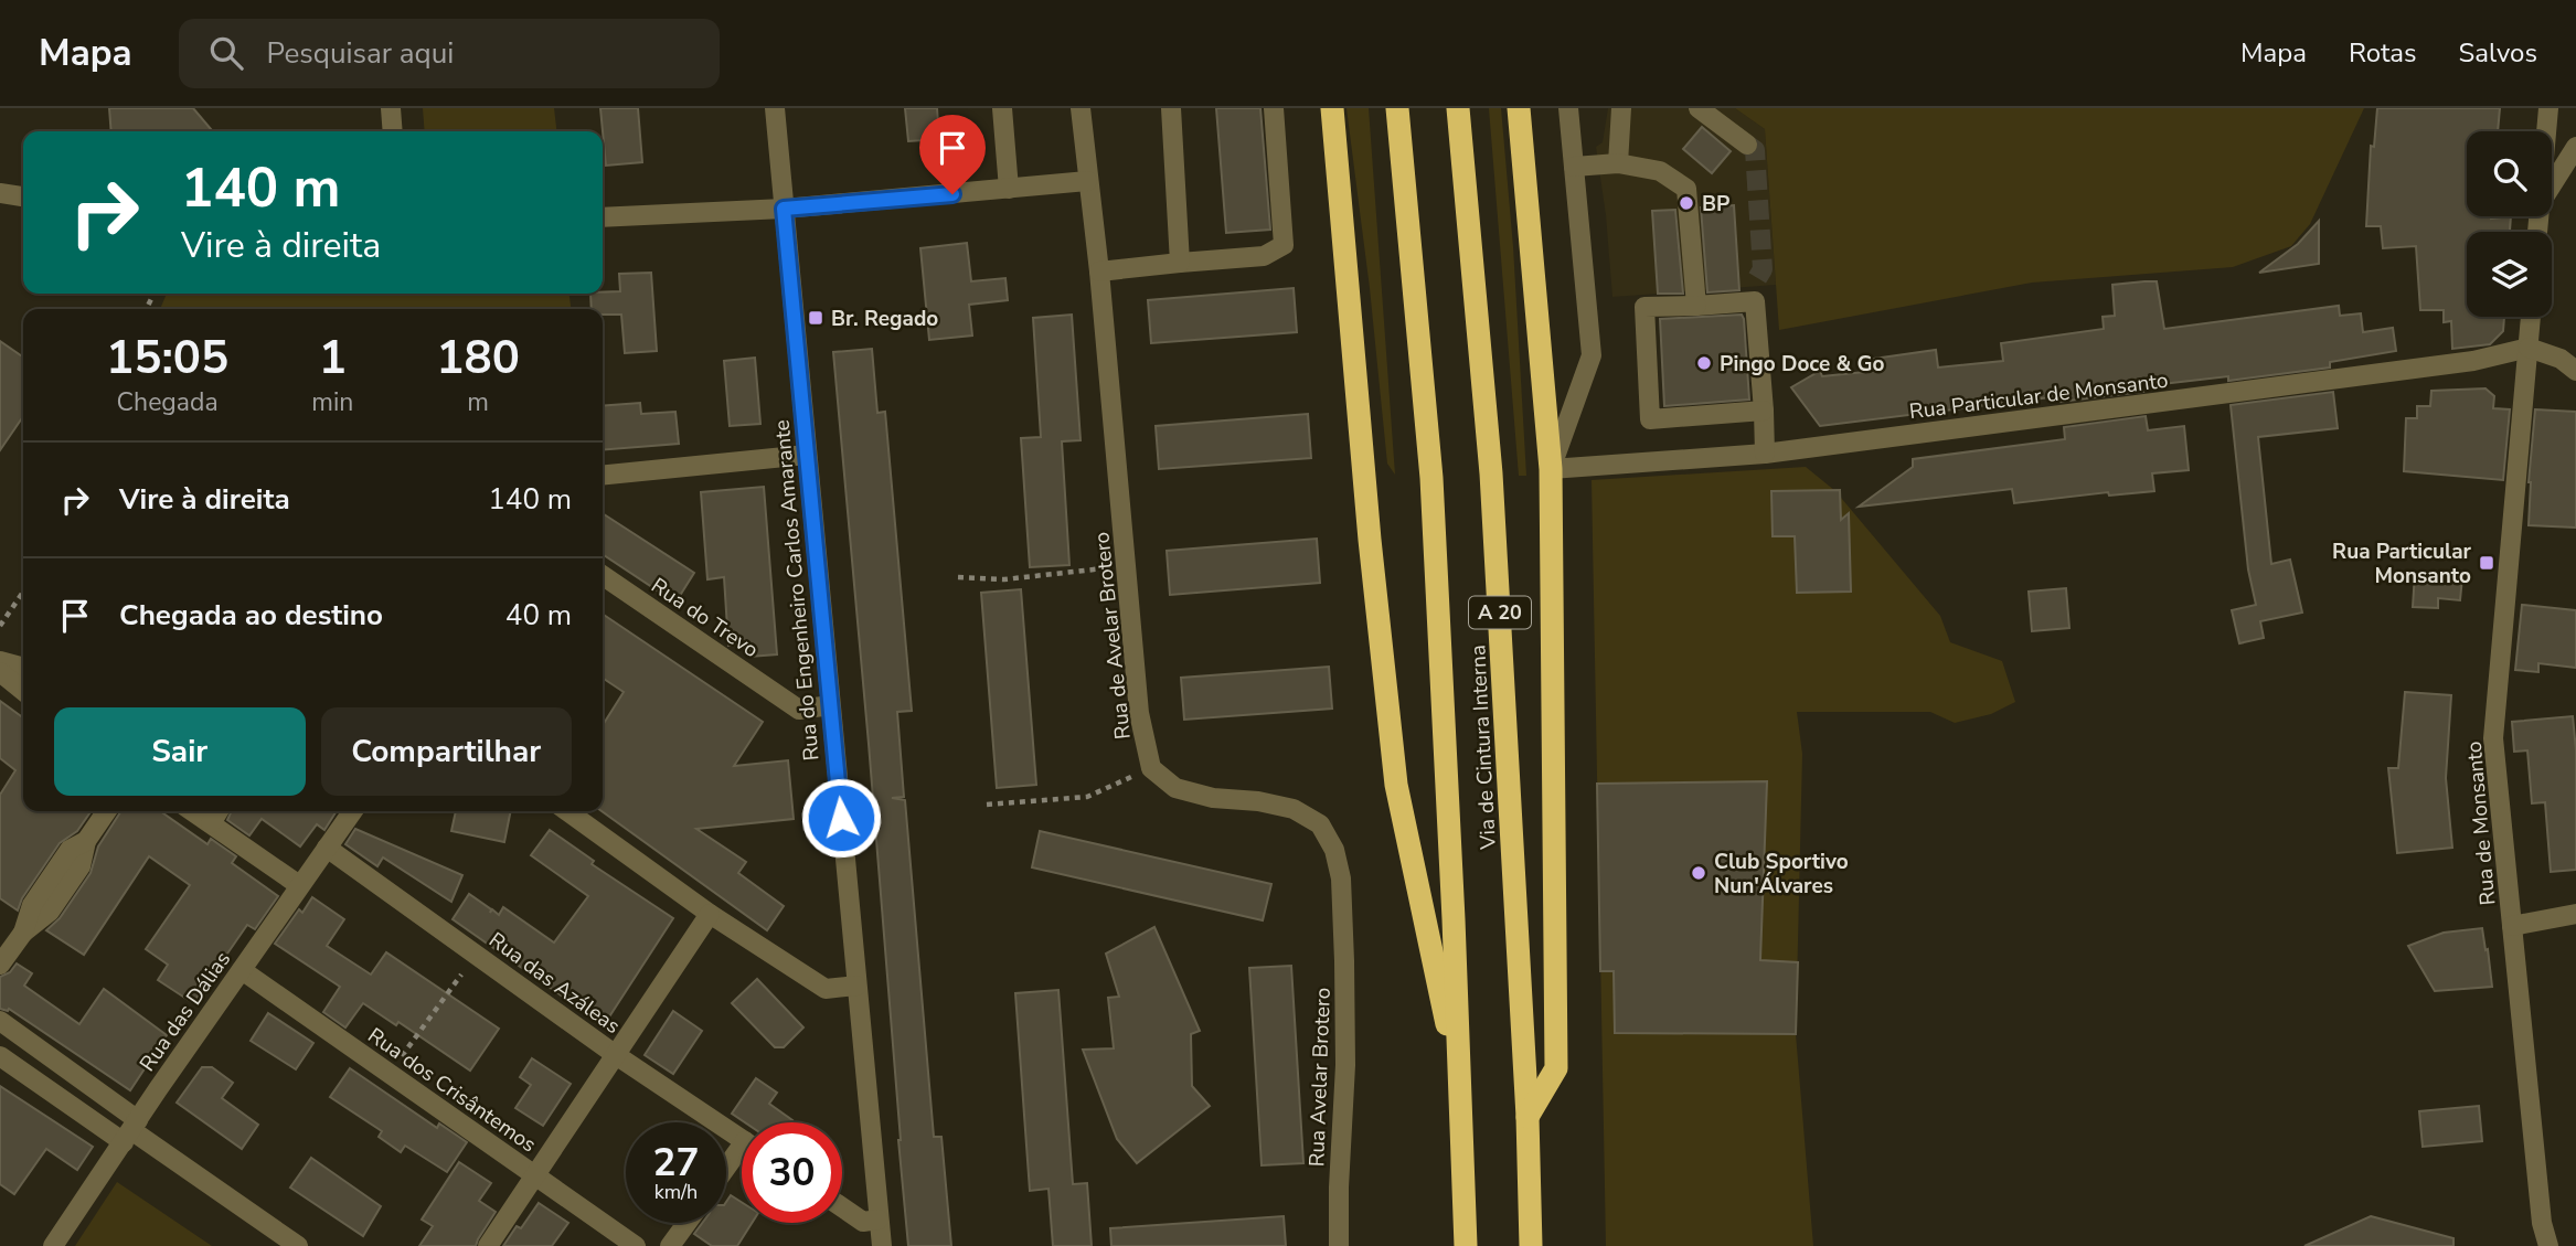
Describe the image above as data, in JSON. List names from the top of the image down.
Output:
{
  "streets": {
    "highway": ["A 20", "Via de Cintura Interna"],
    "street": [
      "Rua Particular de Monsanto",
      "Rua do Engenheiro Carlos Amarante",
      "Rua do Trevo",
      "Rua de Avelar Brotero",
      "Rua de Monsanto",
      "Rua das Azáleas",
      "Rua das Dálias",
      "Rua Avelar Brotero",
      "Rua dos Crisântemos"
    ]
  },
  "crossings": [
    ["Rua Particular de Monsanto", "Rua de Monsanto"],
    ["Rua do Engenheiro Carlos Amarante", "Rua do Trevo"],
    ["Rua de Avelar Brotero", "Rua Avelar Brotero"],
    ["Rua das Azáleas", "Rua das Dálias"],
    ["Rua das Dálias", "Rua dos Crisântemos"]
  ],
  "places": {
    "other": ["BP", "Pingo Doce & Go", "Club Sportivo Nun'Álvares"],
    "transit": ["Br. Regado", "Rua Particular Monsanto"]
  },
  "page": {
    "header": "Mapa",
    "search": "Pesquisar aqui",
    "nav": ["Mapa", "Rotas", "Salvos"],
    "turn": ["140 m", "Vire à direita"],
    "eta": [
      "15:05",
      "Chegada",
      "1",
      "min",
      "180",
      "m"
    ],
    "list": [
      {
        "name": "Vire à direita",
        "value": "140 m"
      },
      {
        "name": "Chegada ao destino",
        "value": "40 m"
      }
    ],
    "buttons": ["Sair", "Compartilhar"],
    "speed": "27 km/h",
    "limit": "30"
  }
}
